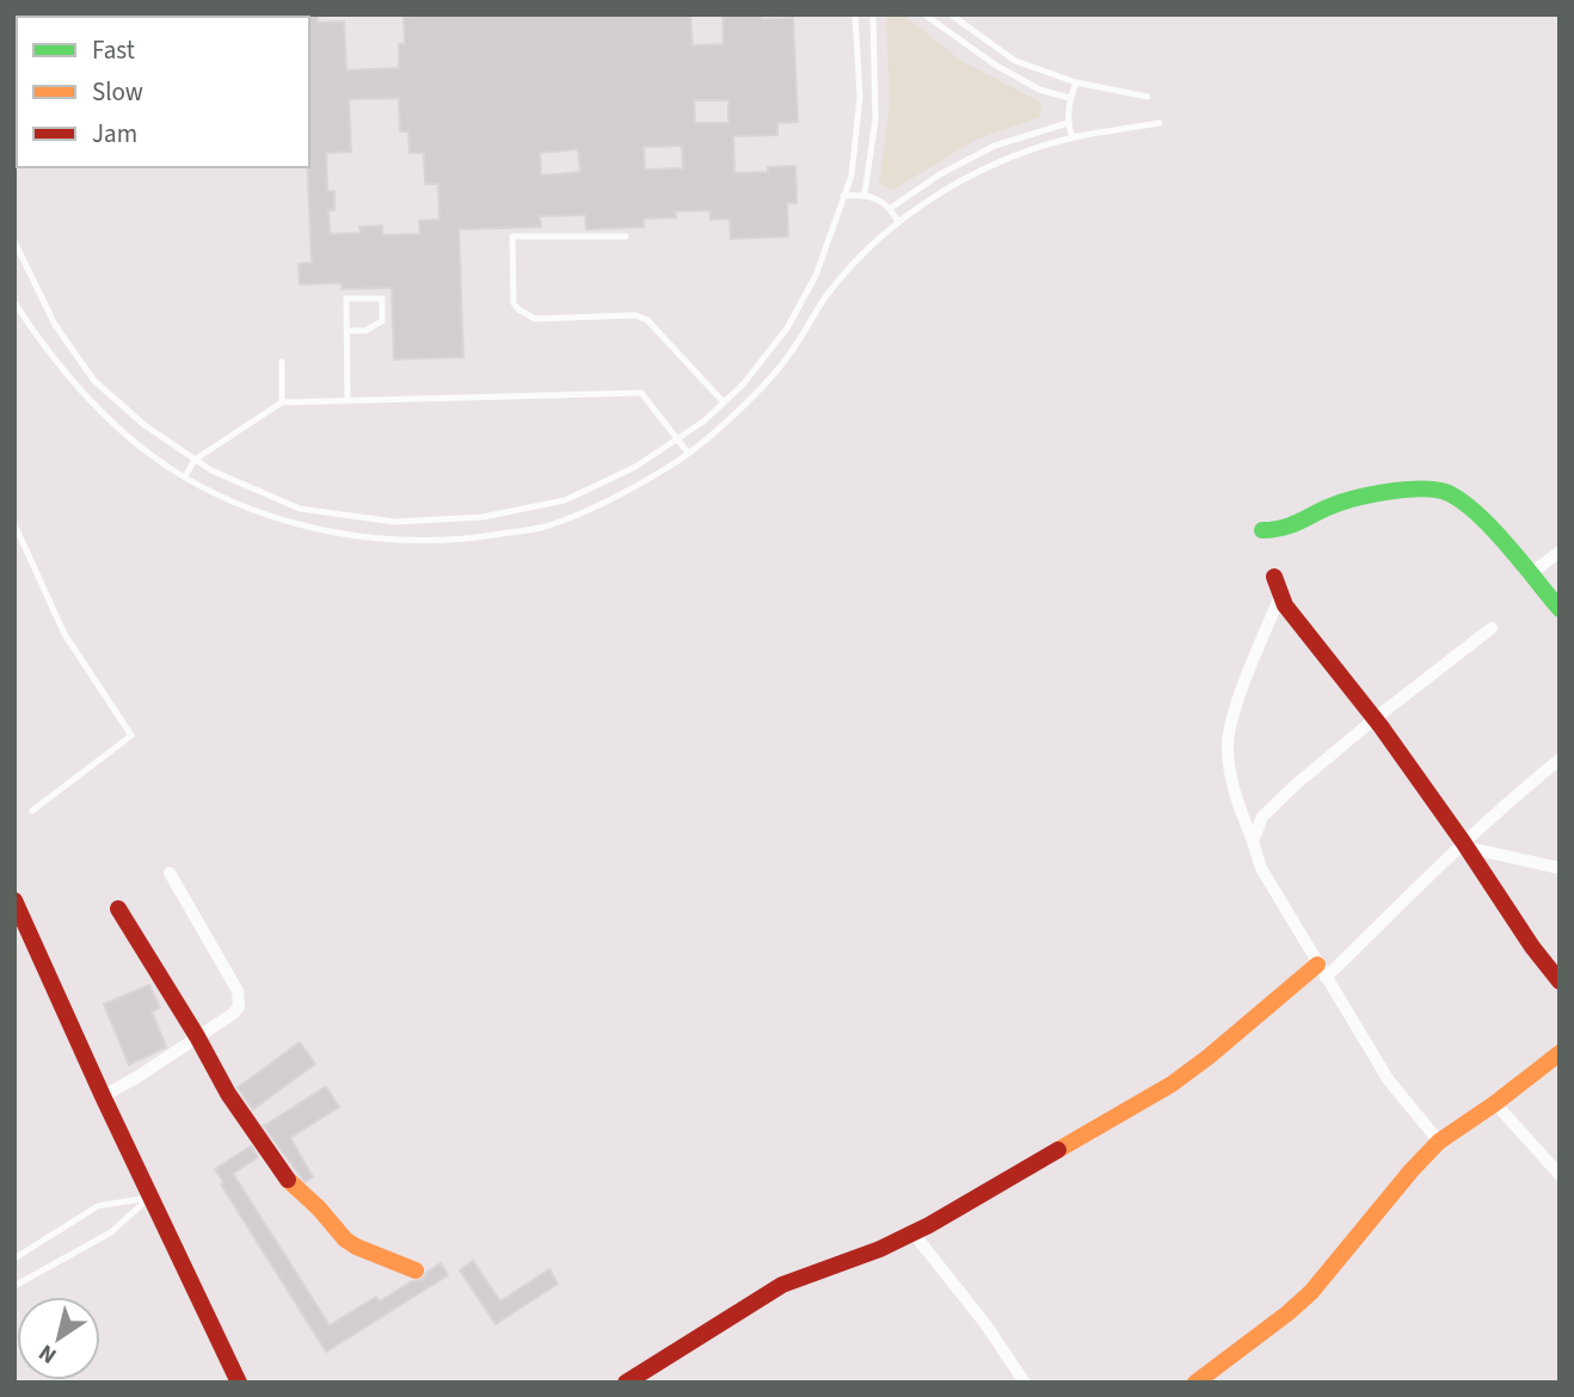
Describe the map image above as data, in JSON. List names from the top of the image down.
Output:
{
  "legend": ["Fast", "Slow", "Jam"],
  "north": "bottom left"
}
